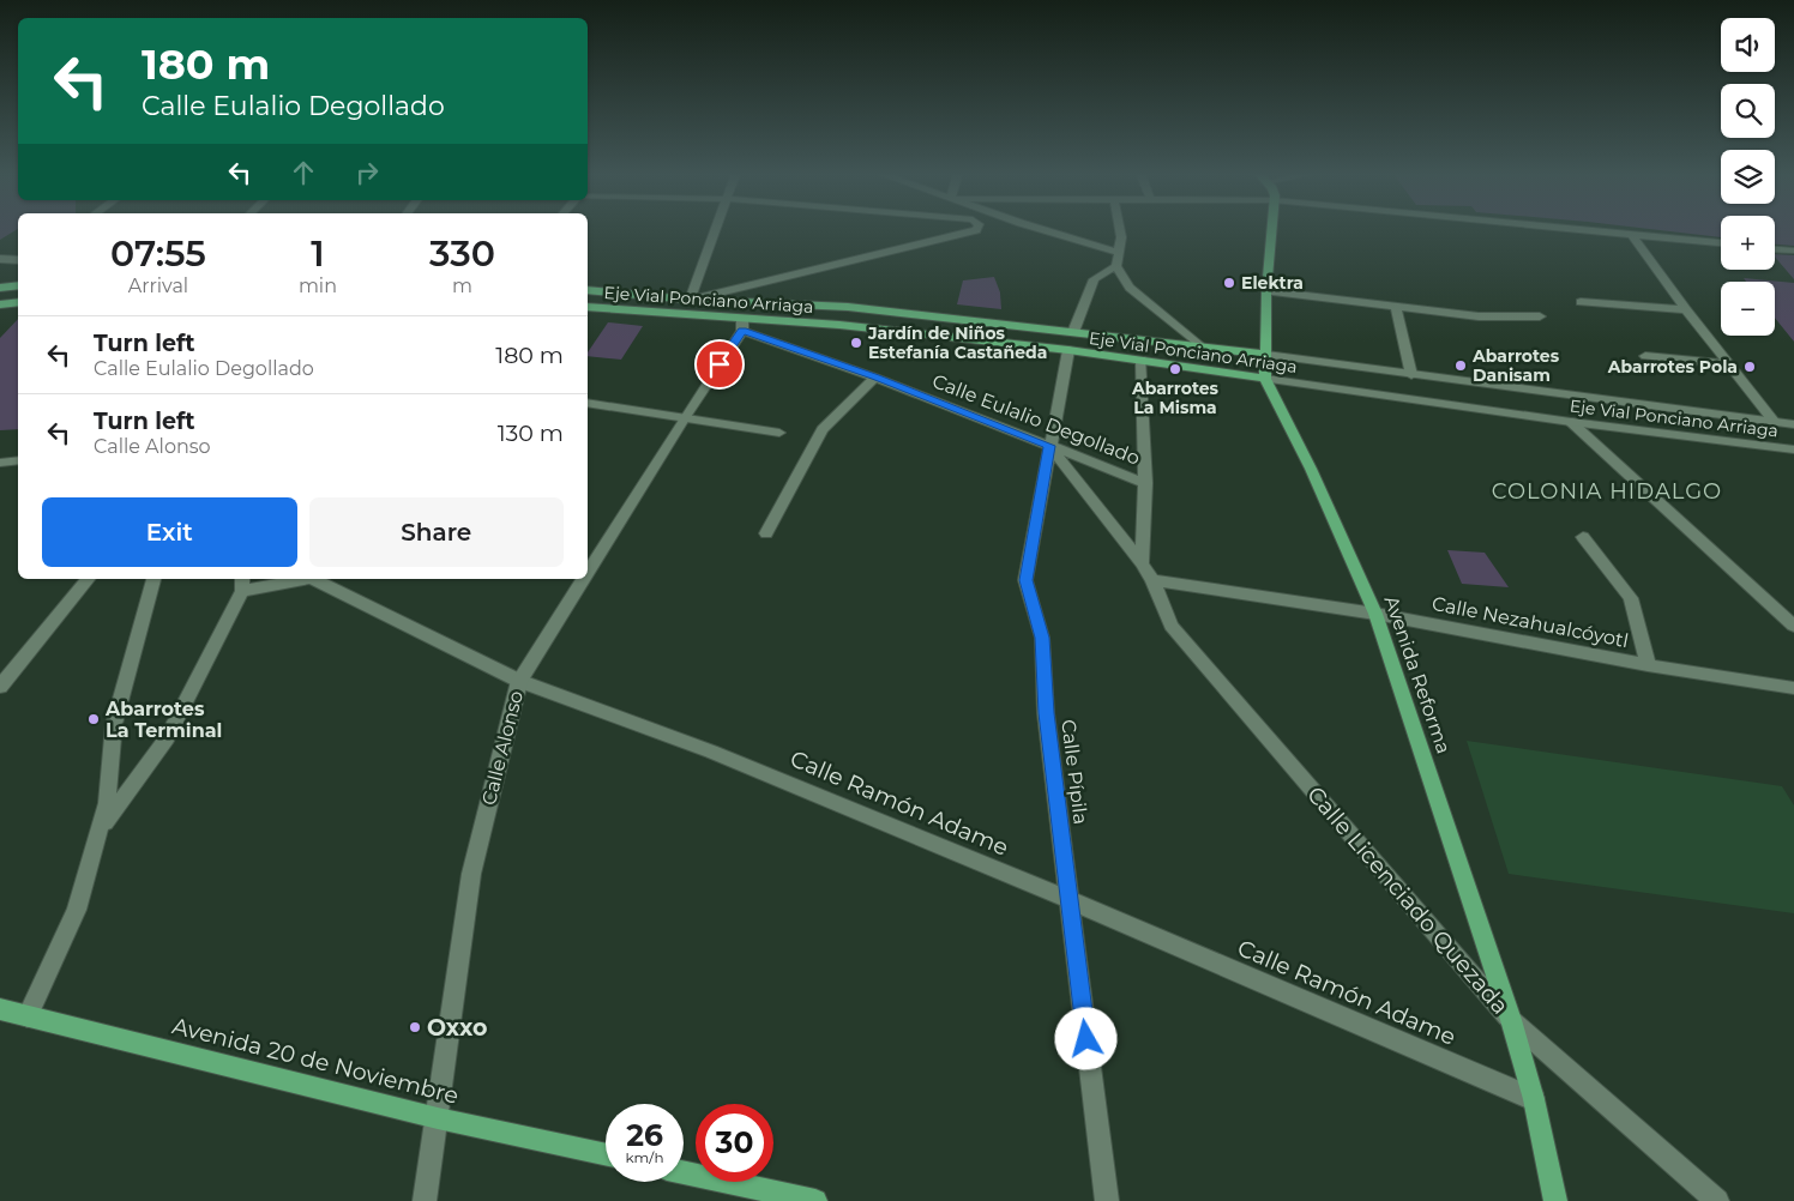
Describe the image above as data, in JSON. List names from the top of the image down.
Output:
{
  "streets": {
    "main road": ["Eje Vial Ponciano Arriaga", "Avenida Reforma", "Avenida 20 de Noviembre"],
    "street": [
      "Calle Eulalio Degollado",
      "Calle Nezahualcóyotl",
      "Calle Alonso",
      "Calle Pípila",
      "Calle Ramón Adame",
      "Calle Licenciado Quezada"
    ]
  },
  "crossings": [
    ["Eje Vial Ponciano Arriaga", "Calle Eulalio Degollado"],
    ["Eje Vial Ponciano Arriaga", "Avenida Reforma"],
    ["Eje Vial Ponciano Arriaga", "Calle Alonso"],
    ["Eje Vial Ponciano Arriaga", "Calle Pípila"],
    ["Calle Eulalio Degollado", "Calle Alonso"],
    ["Calle Eulalio Degollado", "Calle Pípila"],
    ["Calle Eulalio Degollado", "Calle Licenciado Quezada"],
    ["Calle Nezahualcóyotl", "Avenida Reforma"],
    ["Calle Nezahualcóyotl", "Calle Licenciado Quezada"],
    ["Avenida Reforma", "Calle Ramón Adame"],
    ["Avenida Reforma", "Calle Licenciado Quezada"],
    ["Calle Alonso", "Calle Ramón Adame"],
    ["Calle Alonso", "Avenida 20 de Noviembre"],
    ["Calle Pípila", "Calle Ramón Adame"],
    ["Calle Pípila", "Calle Licenciado Quezada"]
  ],
  "districts": ["COLONIA HIDALGO"],
  "places": [
    "Elektra",
    "Jardín de Niños Estefanía Castañeda",
    "Abarrotes Danisam",
    "Abarrotes Pola",
    "Abarrotes La Misma",
    "Abarrotes La Terminal",
    "Oxxo"
  ],
  "page": {
    "map_buttons": ["+", "−"],
    "turn": ["180 m", "Calle Eulalio Degollado"],
    "eta": [
      "07:55",
      "Arrival",
      "1",
      "min",
      "330",
      "m"
    ],
    "list": [
      {
        "name": "Turn left",
        "note": "Calle Eulalio Degollado",
        "value": "180 m"
      },
      {
        "name": "Turn left",
        "note": "Calle Alonso",
        "value": "130 m"
      }
    ],
    "buttons": ["Exit", "Share"],
    "speed": "26 km/h",
    "limit": "30"
  }
}
